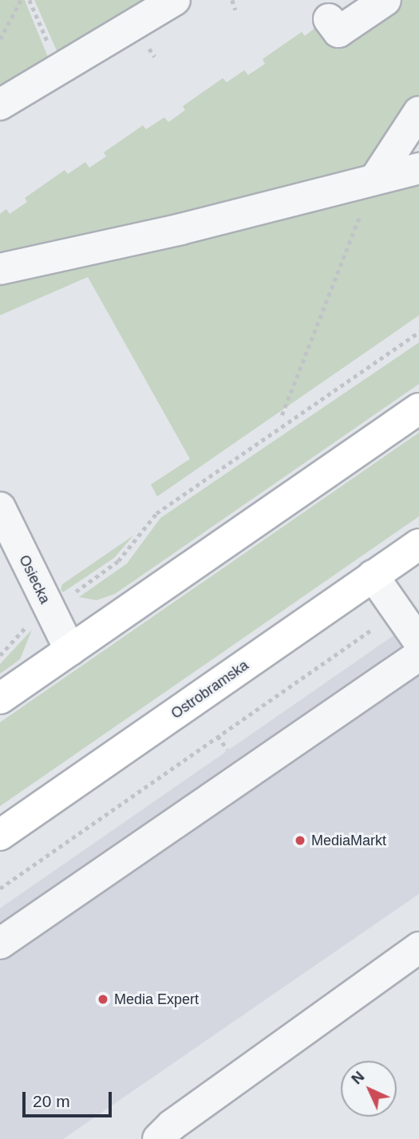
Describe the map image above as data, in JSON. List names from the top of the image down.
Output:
{
  "streets": {
    "main road": ["Ostrobramska"],
    "street": ["Osiecka"]
  },
  "places": ["MediaMarkt", "Media Expert"],
  "scale_bar": "20 m",
  "north": "top left"
}
